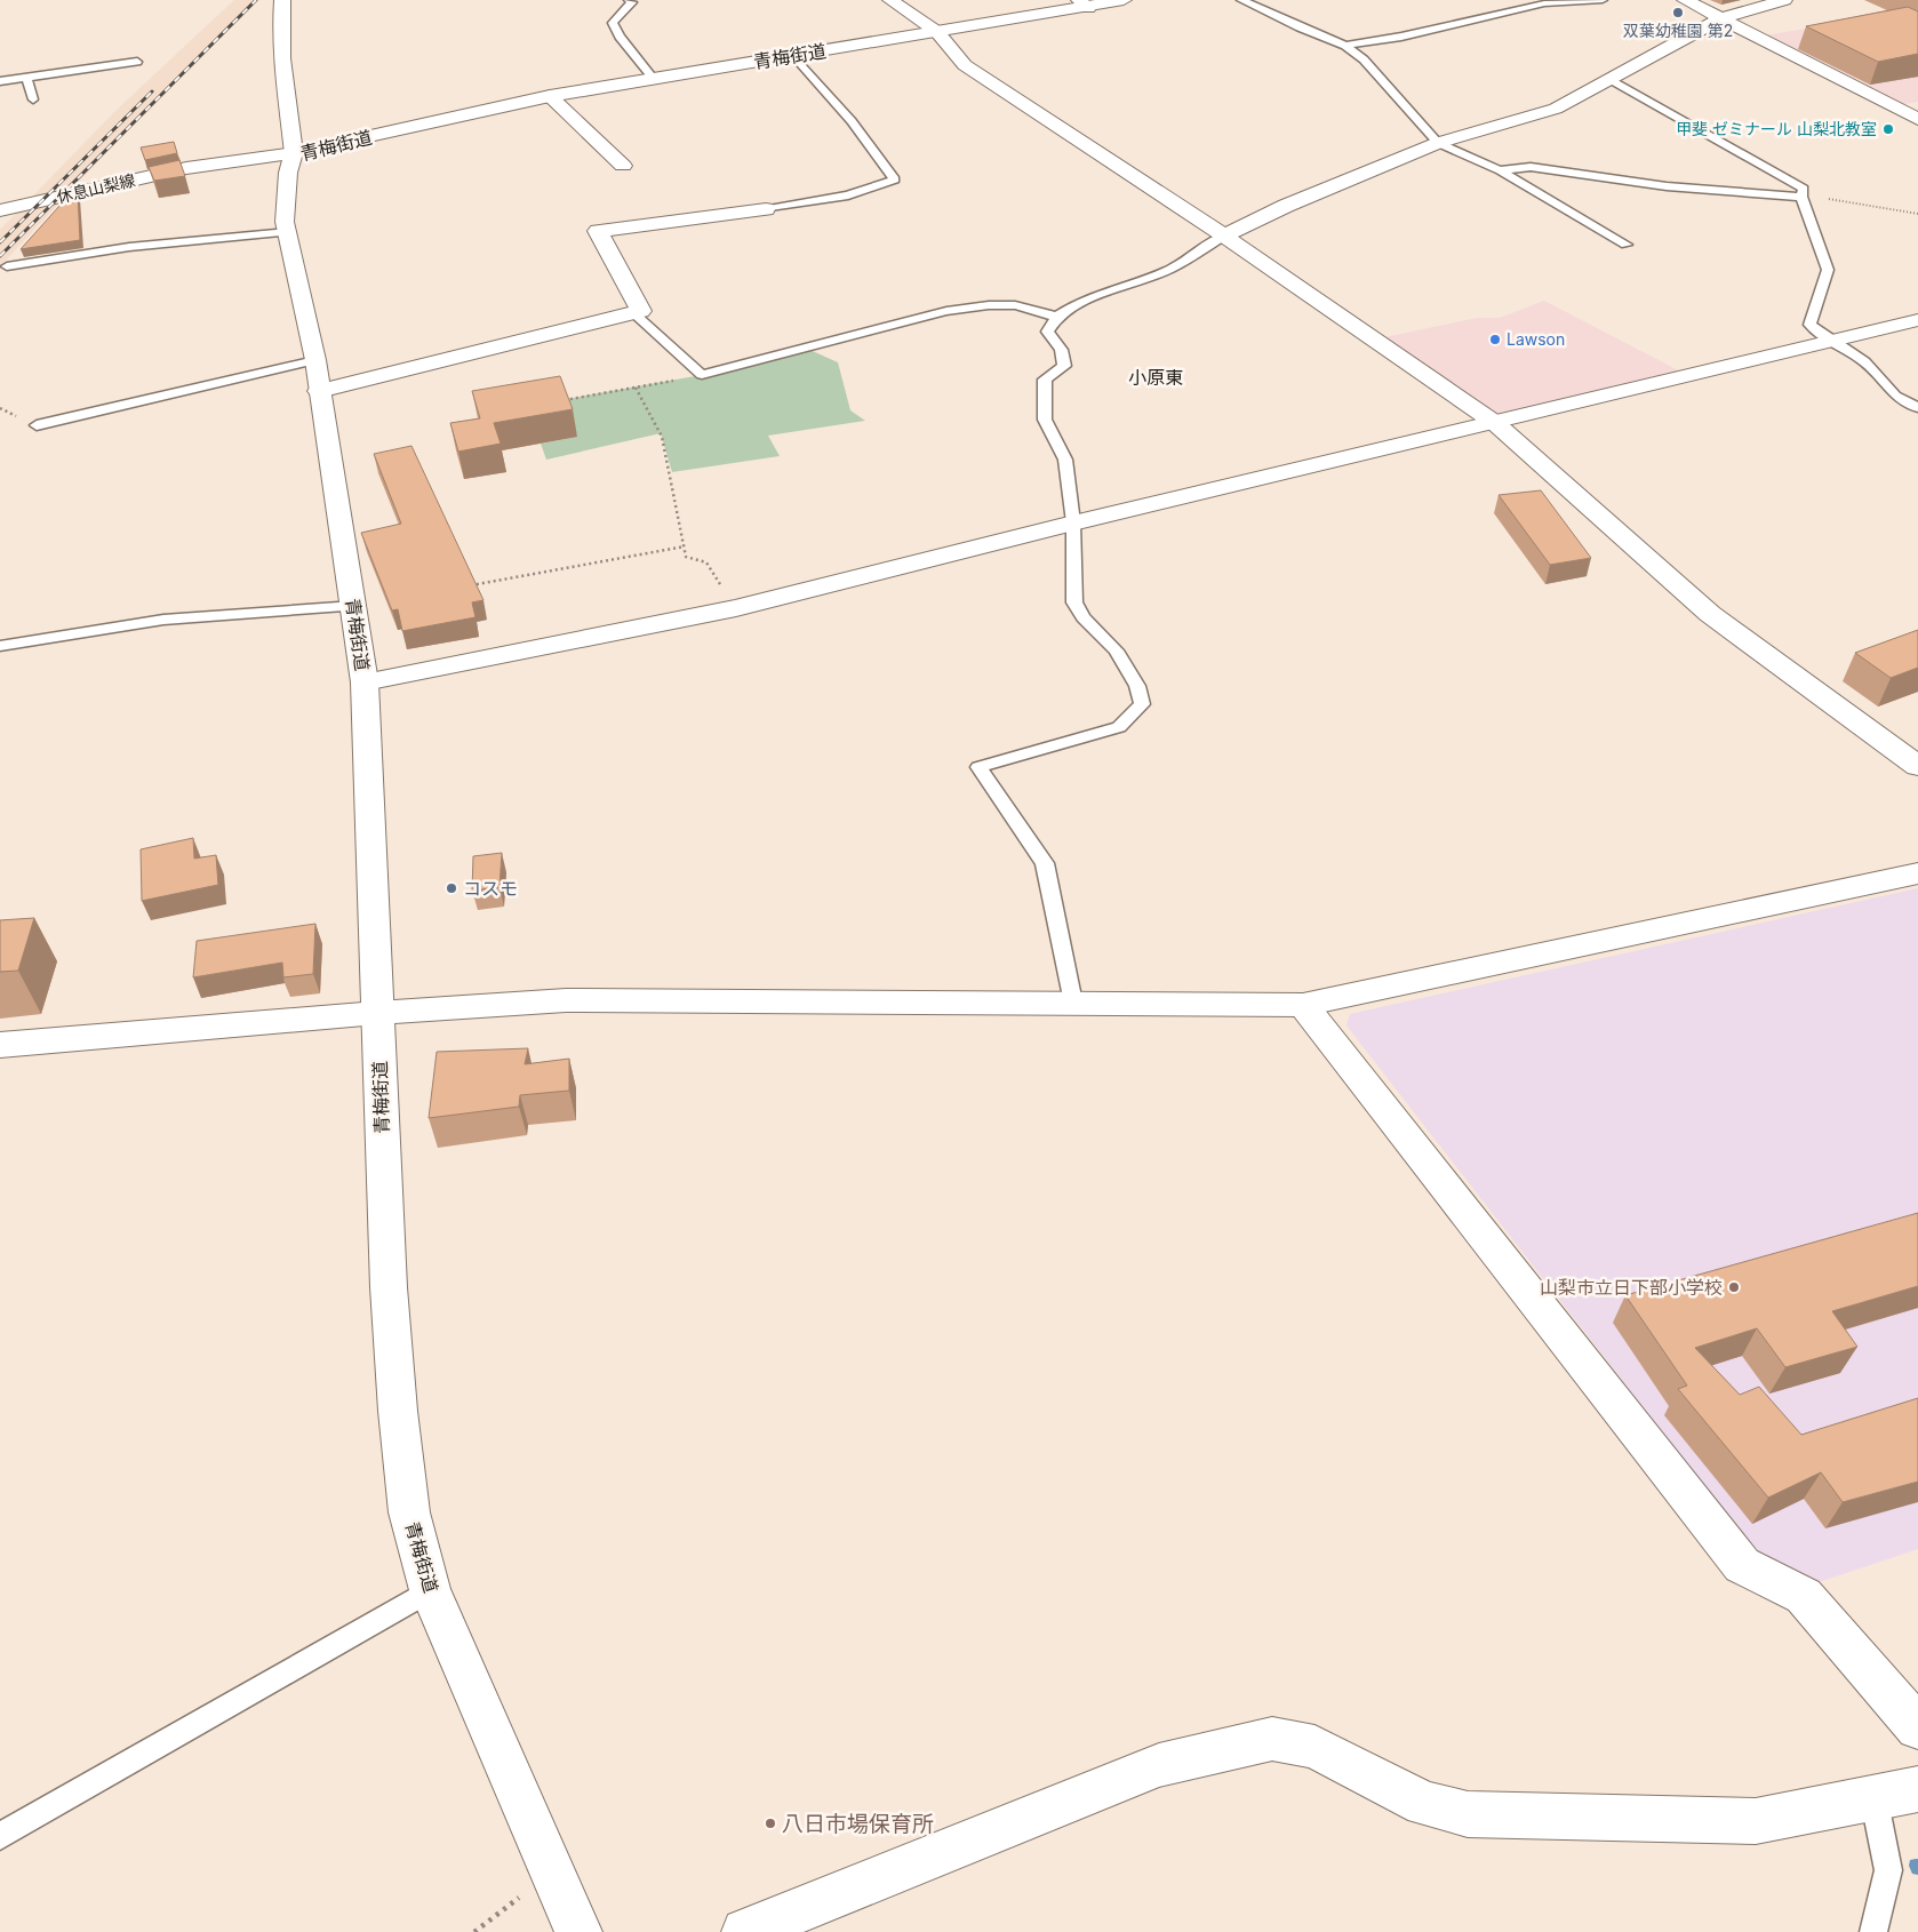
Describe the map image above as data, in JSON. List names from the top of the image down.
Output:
{
  "streets": {
    "street": ["青梅街道", "休息山梨線"]
  },
  "crossings": [
    ["青梅街道", "休息山梨線"]
  ],
  "districts": ["小原東"],
  "places": [
    "双葉幼稚園 第2",
    "甲斐 ゼミナール 山梨北教室",
    "Lawson",
    "コスモ",
    "山梨市立日下部小学校",
    "八日市場保育所"
  ]
}
